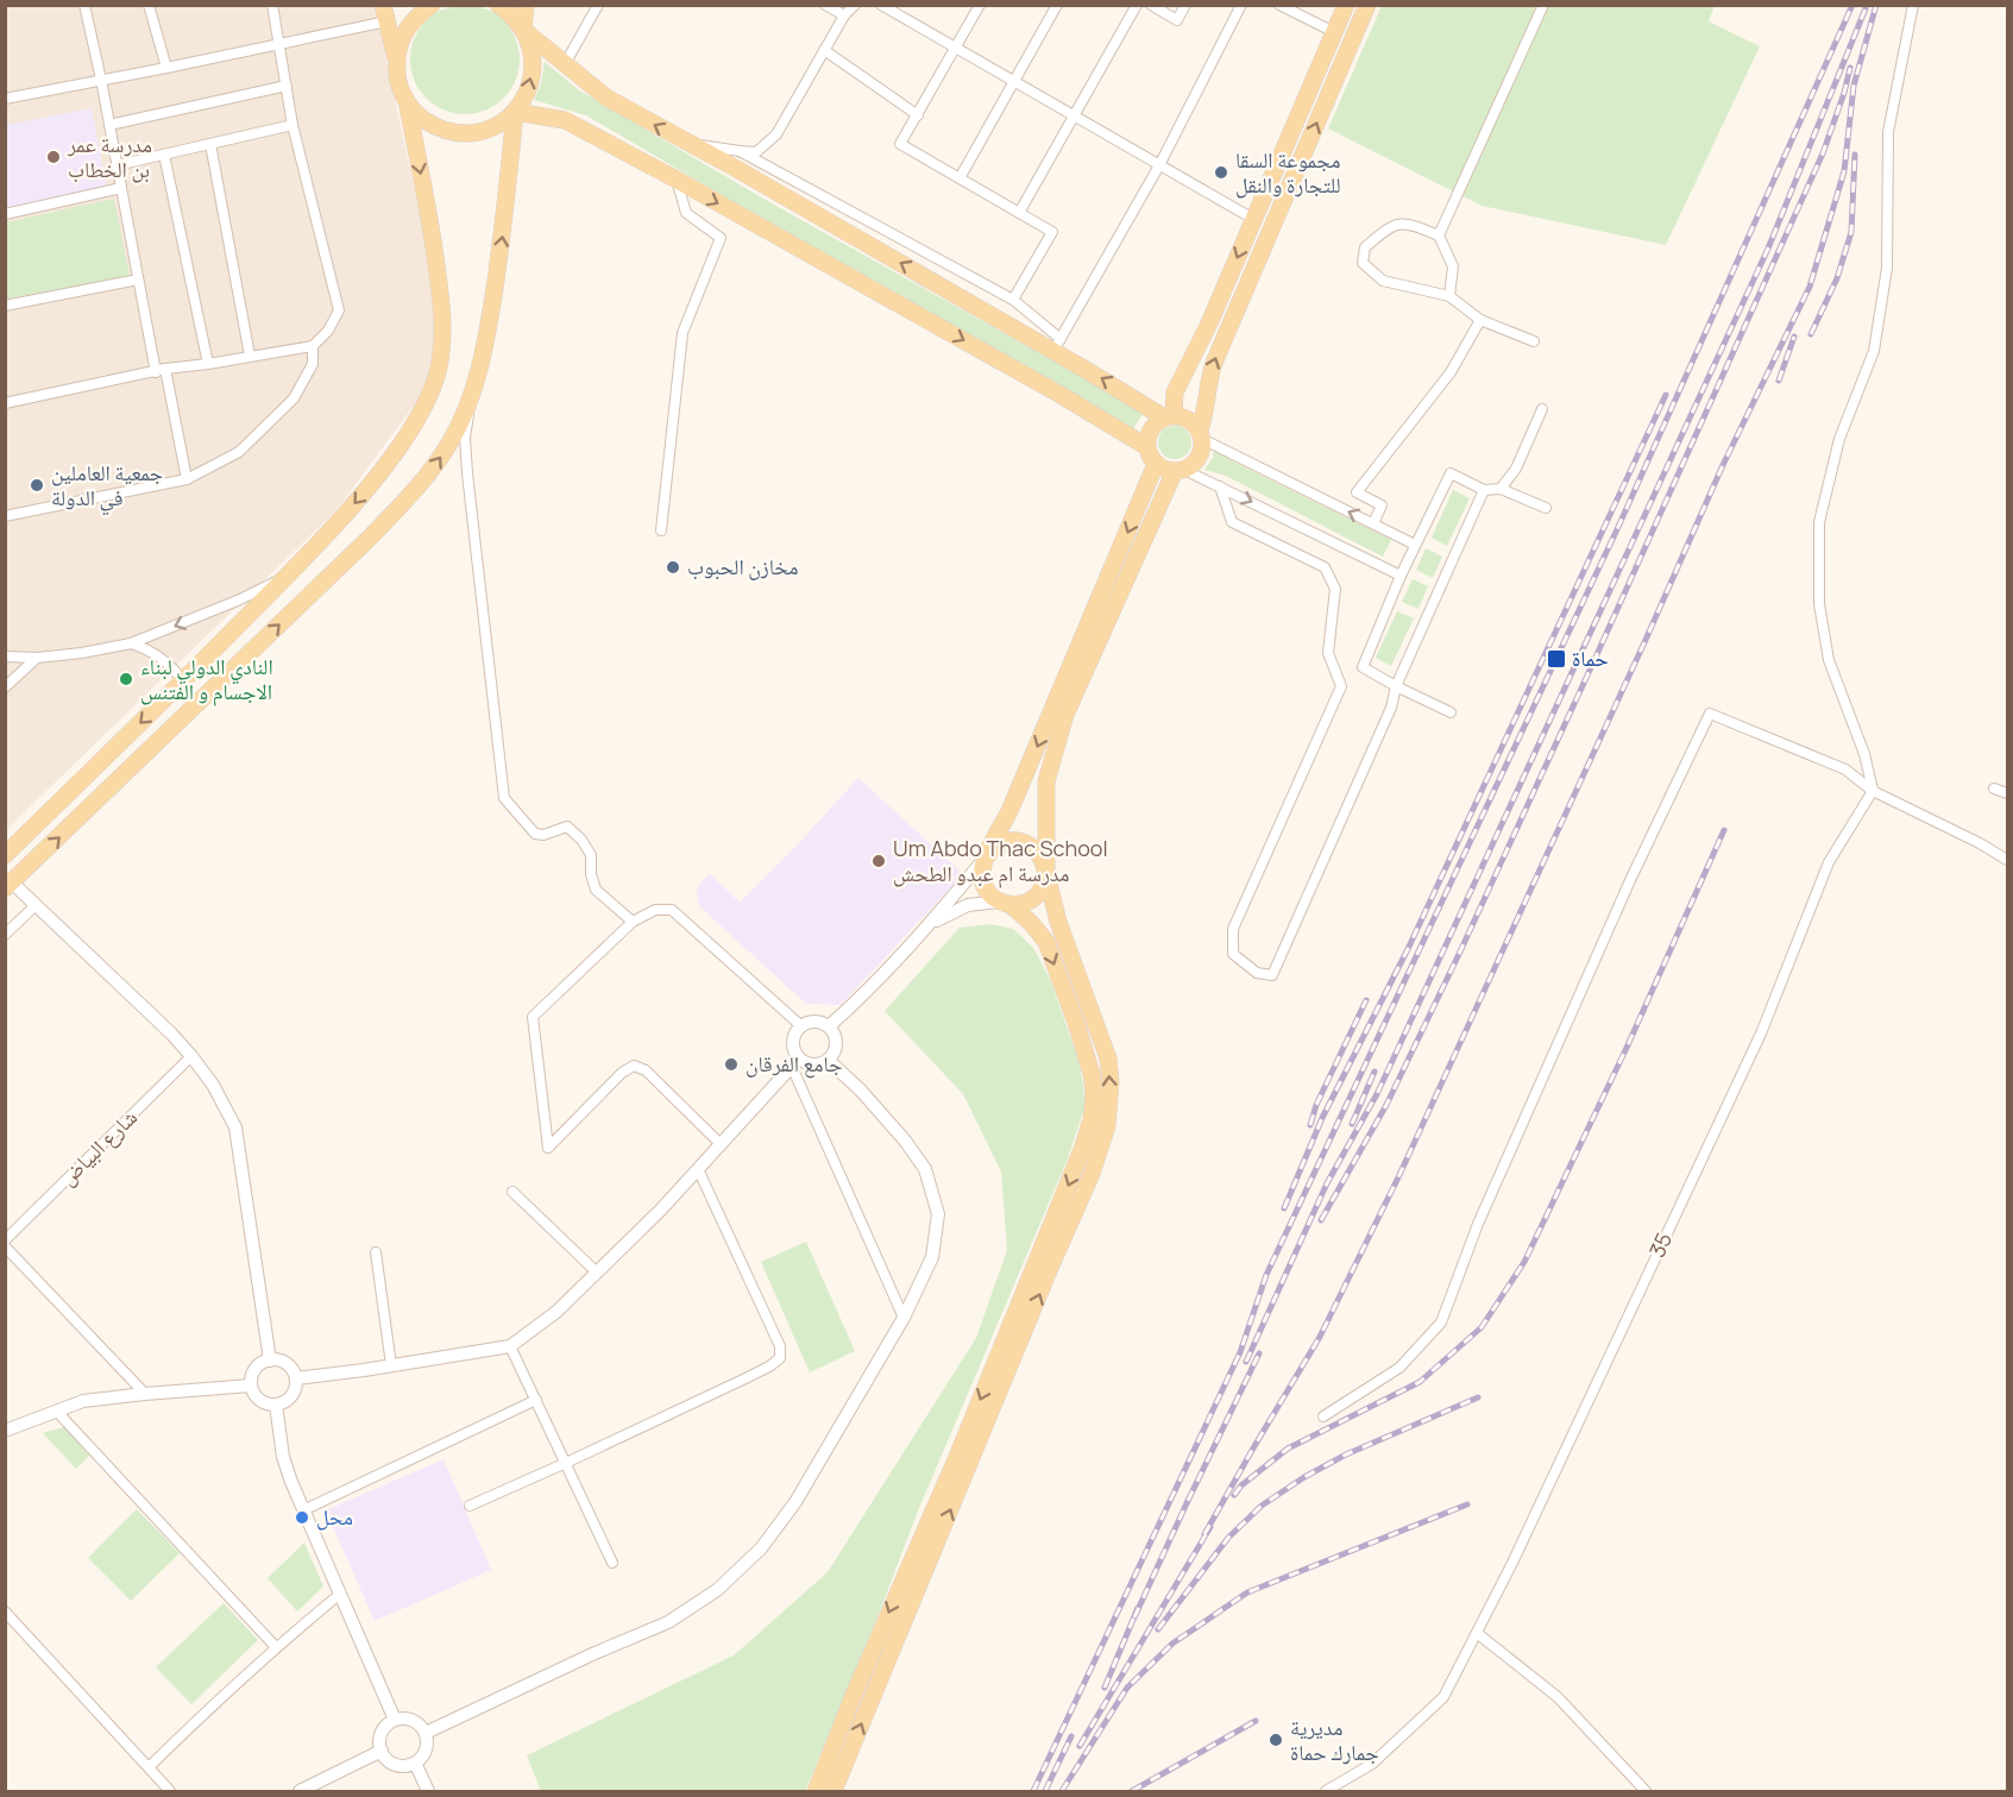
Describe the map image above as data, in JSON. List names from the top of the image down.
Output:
{
  "streets": {
    "street": ["شارع البياض", "35"]
  },
  "places": {
    "other": [
      "مدرسة عمر بن الخطاب",
      "مجموعة السقا للتجارة والنقل",
      "جمعية العاملين في الدولة",
      "مخازن الحبوب",
      "النادي الدولي لبناء الاجسام و الفتنس",
      "Um Abdo Thac School مدرسة ام عبدو الطحش",
      "جامع الفرقان",
      "محل",
      "مديرية جمارك حماة"
    ],
    "transit": ["حماة"]
  }
}
